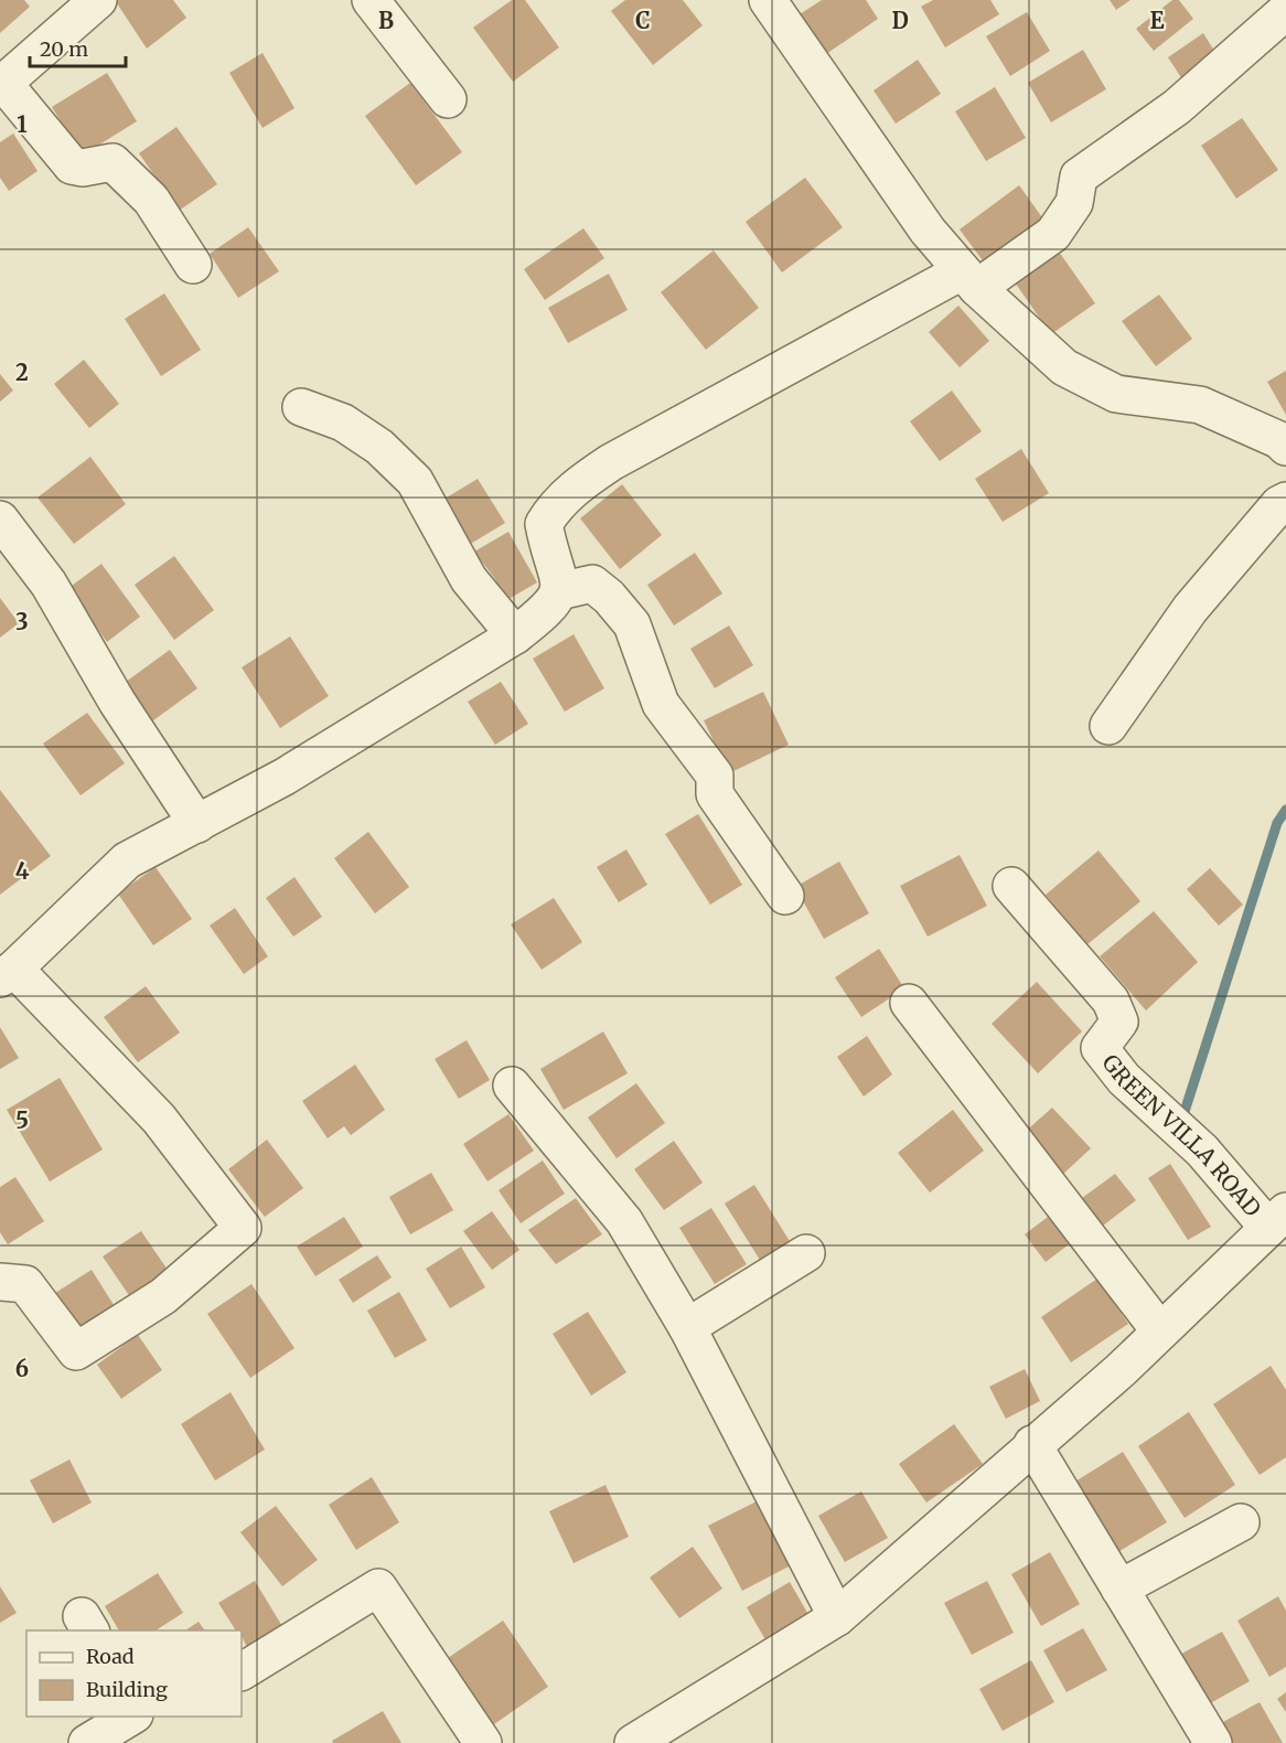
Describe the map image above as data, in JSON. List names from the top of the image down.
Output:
{
  "streets": {
    "street": ["GREEN VILLA ROAD"]
  },
  "legend": ["Road", "Building"],
  "scale_bar": "20 m",
  "grid": {
    "columns": [
      "B",
      "C",
      "D",
      "E"
    ],
    "rows": [
      "1",
      "2",
      "3",
      "4",
      "5",
      "6"
    ]
  }
}
